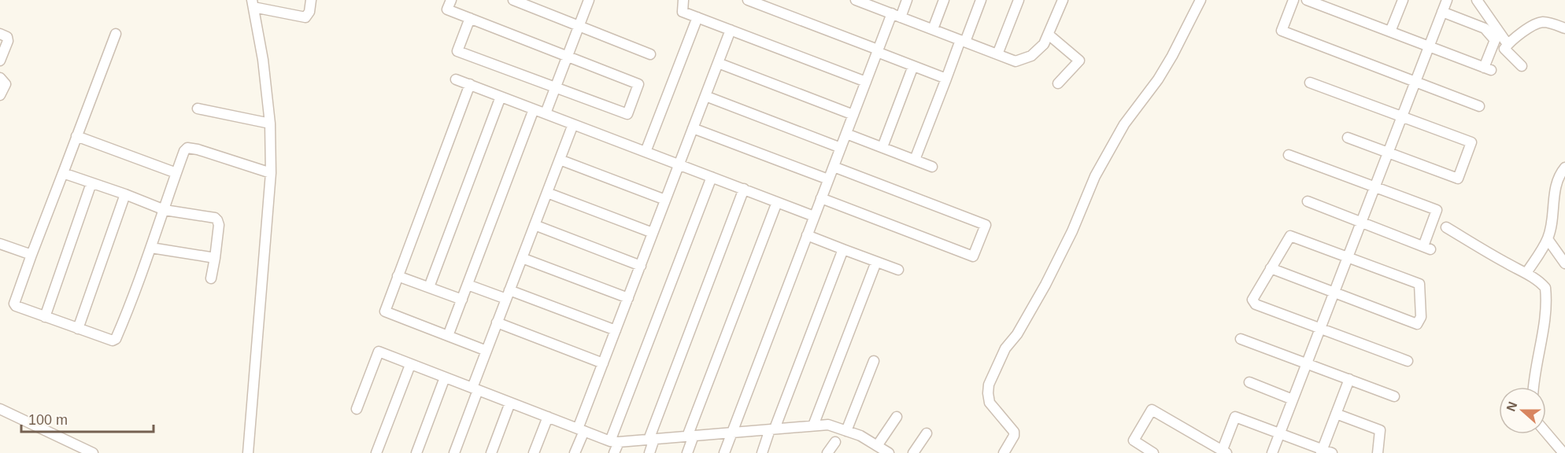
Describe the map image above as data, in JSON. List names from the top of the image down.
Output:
{
  "scale_bar": "100 m",
  "north": "left"
}
